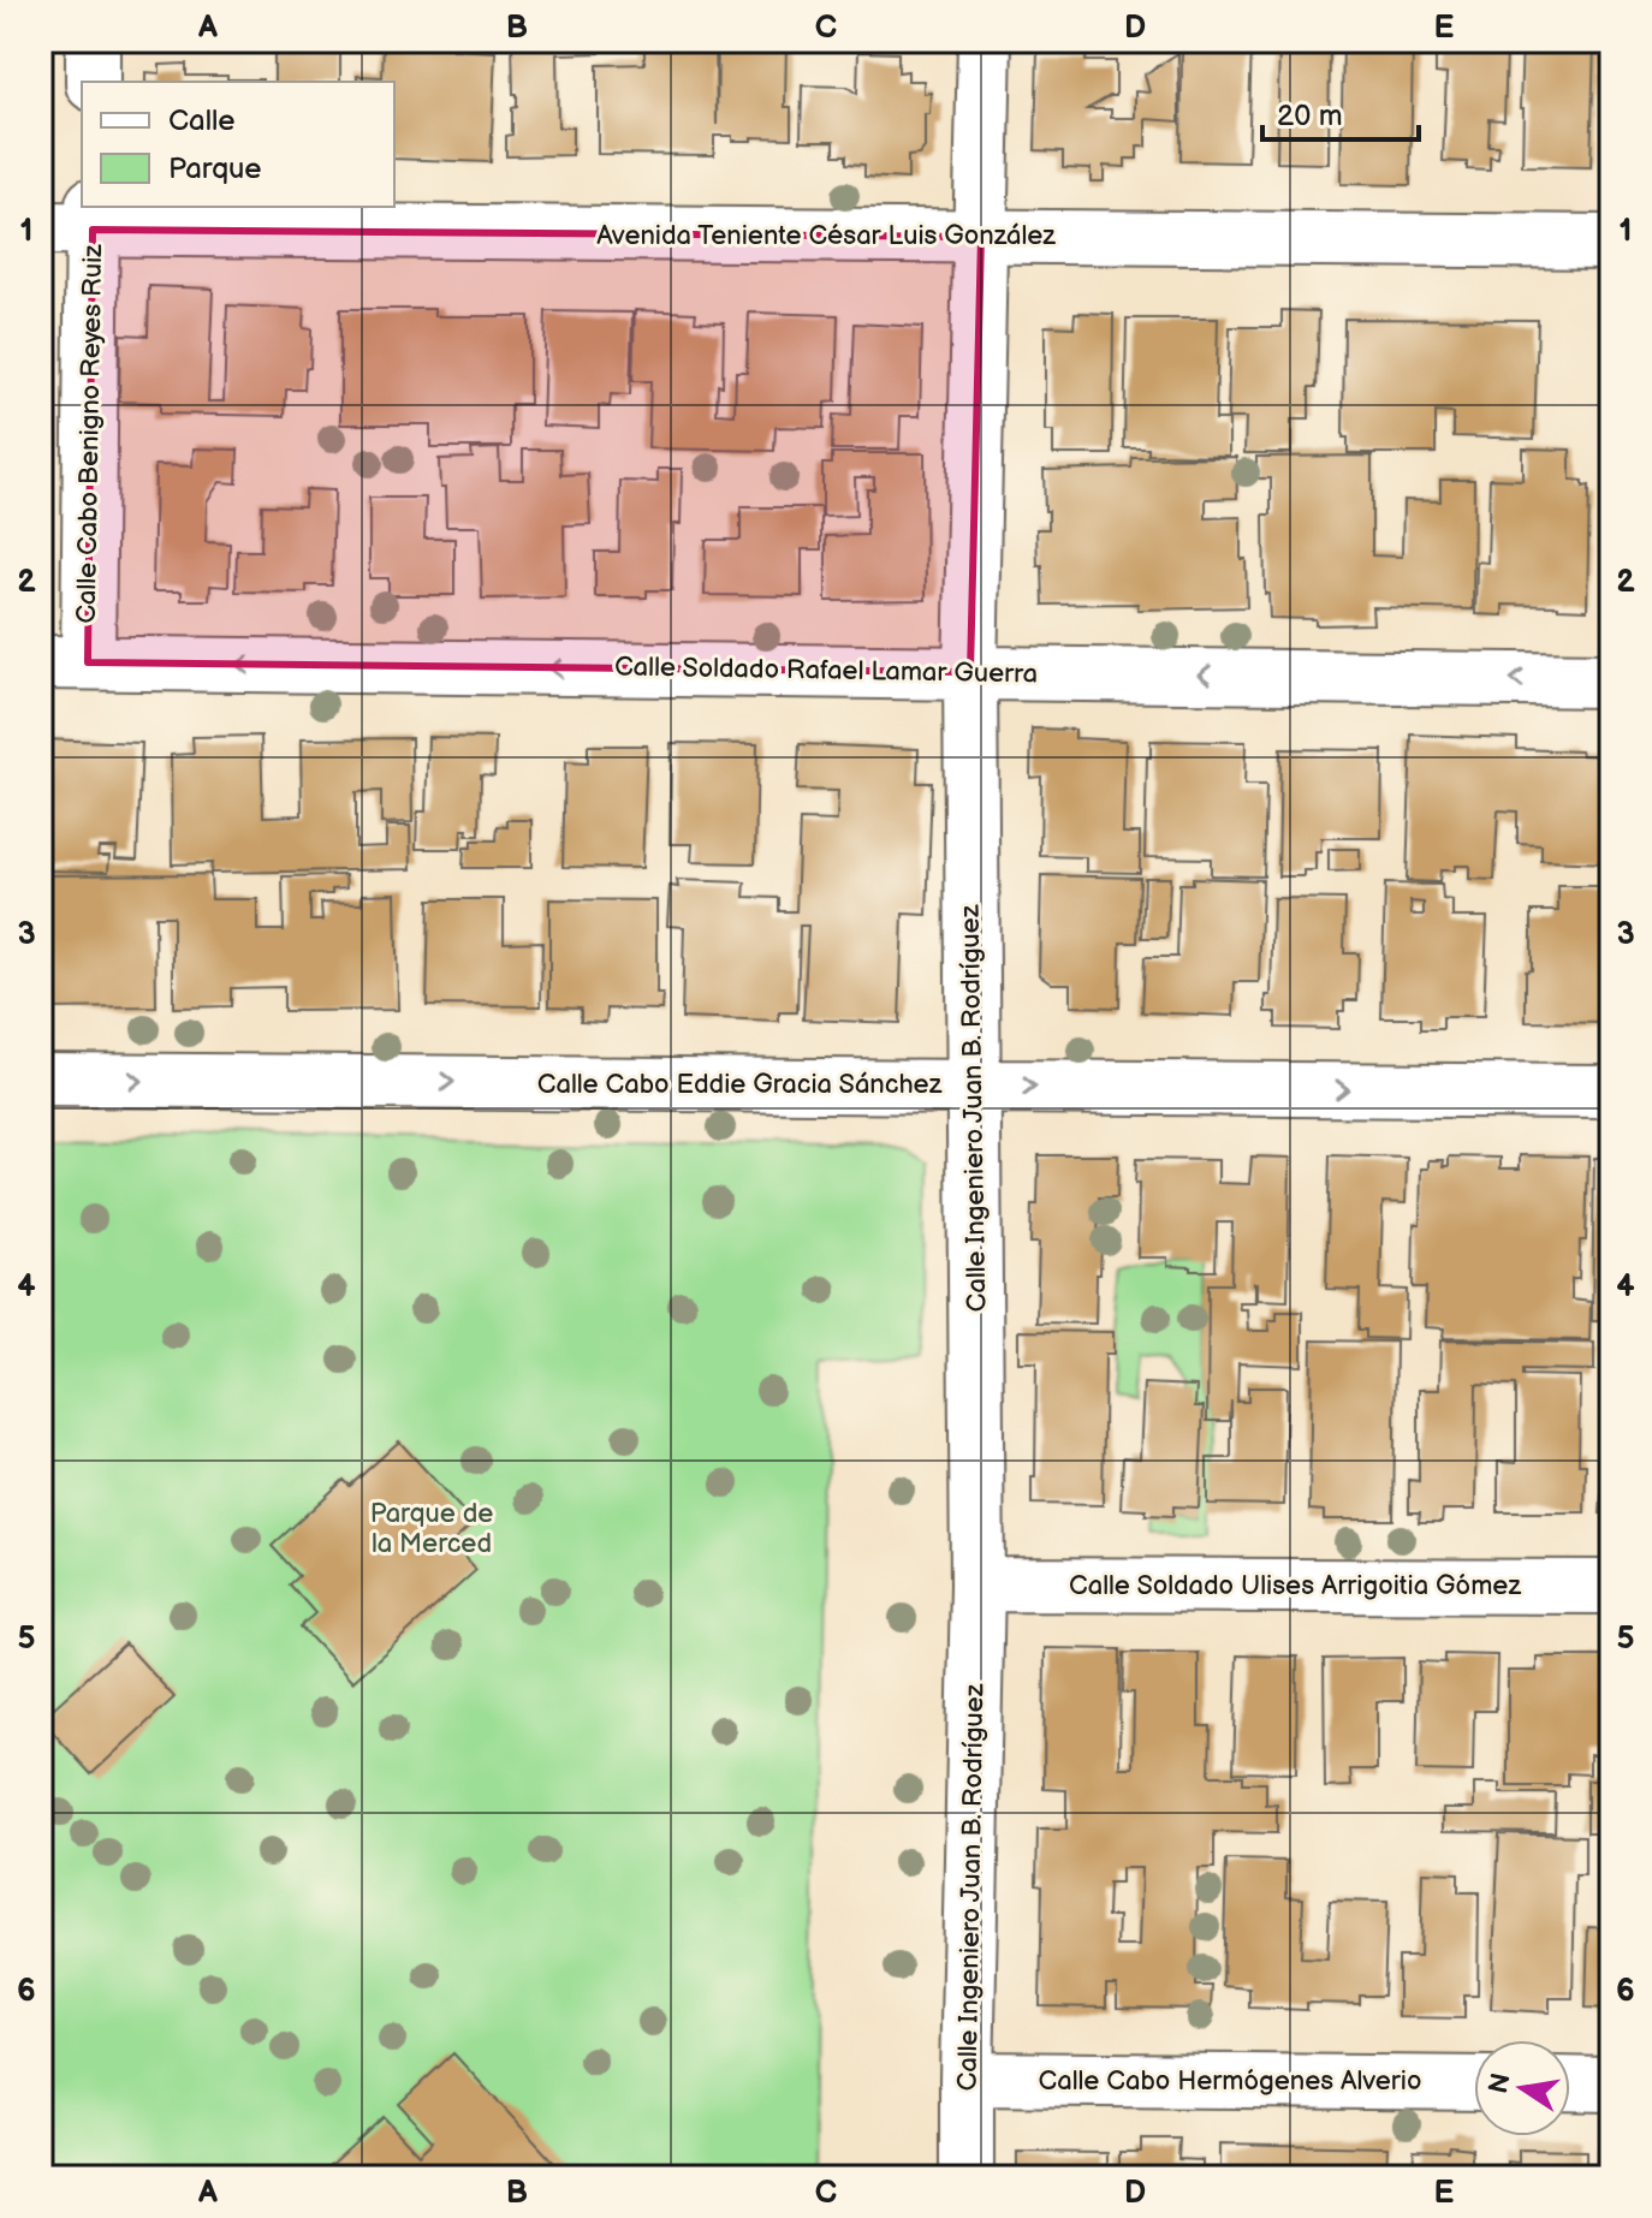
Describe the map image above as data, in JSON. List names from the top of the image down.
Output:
{
  "streets": {
    "street": [
      "Avenida Teniente César Luis González",
      "Calle Cabo Benigno Reyes Ruiz",
      "Calle Soldado Rafael Lamar Guerra",
      "Calle Cabo Eddie Gracia Sánchez",
      "Calle Ingeniero Juan B. Rodríguez",
      "Calle Soldado Ulises Arrigoitia Gómez",
      "Calle Cabo Hermógenes Alverio"
    ]
  },
  "crossings": [
    ["Avenida Teniente César Luis González", "Calle Cabo Benigno Reyes Ruiz"],
    ["Avenida Teniente César Luis González", "Calle Ingeniero Juan B. Rodríguez"],
    ["Calle Cabo Benigno Reyes Ruiz", "Calle Soldado Rafael Lamar Guerra"],
    ["Calle Soldado Rafael Lamar Guerra", "Calle Ingeniero Juan B. Rodríguez"],
    ["Calle Cabo Eddie Gracia Sánchez", "Calle Ingeniero Juan B. Rodríguez"],
    ["Calle Ingeniero Juan B. Rodríguez", "Calle Soldado Ulises Arrigoitia Gómez"],
    ["Calle Ingeniero Juan B. Rodríguez", "Calle Cabo Hermógenes Alverio"]
  ],
  "one_way": ["Calle Soldado Rafael Lamar Guerra", "Calle Cabo Eddie Gracia Sánchez"],
  "parks": ["Parque de la Merced"],
  "legend": ["Calle", "Parque"],
  "scale_bar": "20 m",
  "north": "left",
  "grid": {
    "columns": [
      "A",
      "B",
      "C",
      "D",
      "E"
    ],
    "rows": [
      "1",
      "2",
      "3",
      "4",
      "5",
      "6"
    ]
  }
}
